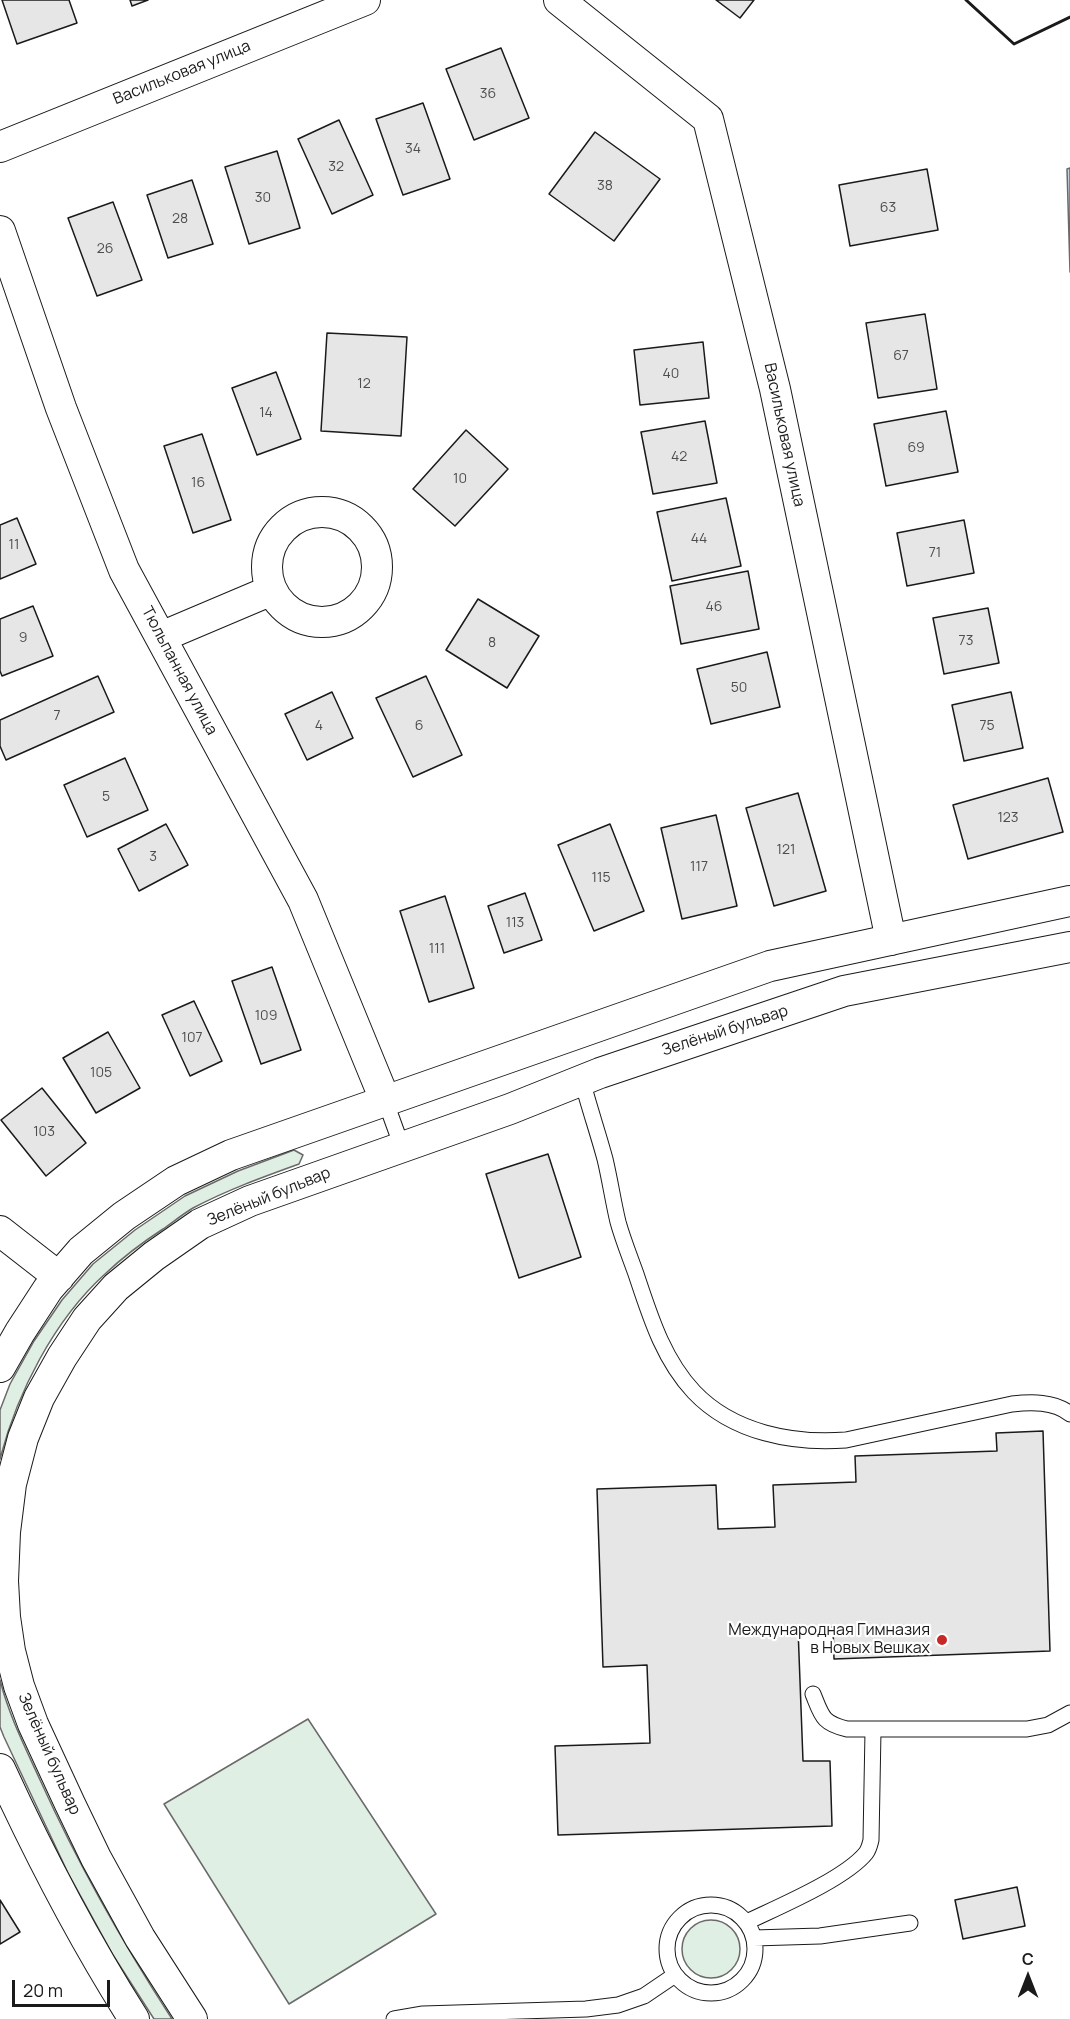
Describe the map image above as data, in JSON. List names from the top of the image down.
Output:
{
  "streets": {
    "street": ["Васильковая улица", "Тюльпанная улица", "Зелёный бульвар"]
  },
  "places": ["Международная Гимназия в Новых Вешках"],
  "house_numbers": [
    "36",
    "34",
    "32",
    "38",
    "30",
    "63",
    "28",
    "26",
    "67",
    "40",
    "12",
    "14",
    "69",
    "42",
    "10",
    "16",
    "44",
    "11",
    "71",
    "46",
    "9",
    "73",
    "8",
    "50",
    "7",
    "4",
    "6",
    "75",
    "5",
    "123",
    "121",
    "3",
    "117",
    "115",
    "113",
    "111",
    "109",
    "107",
    "105",
    "103"
  ],
  "scale_bar": "20 m",
  "north": "top"
}
